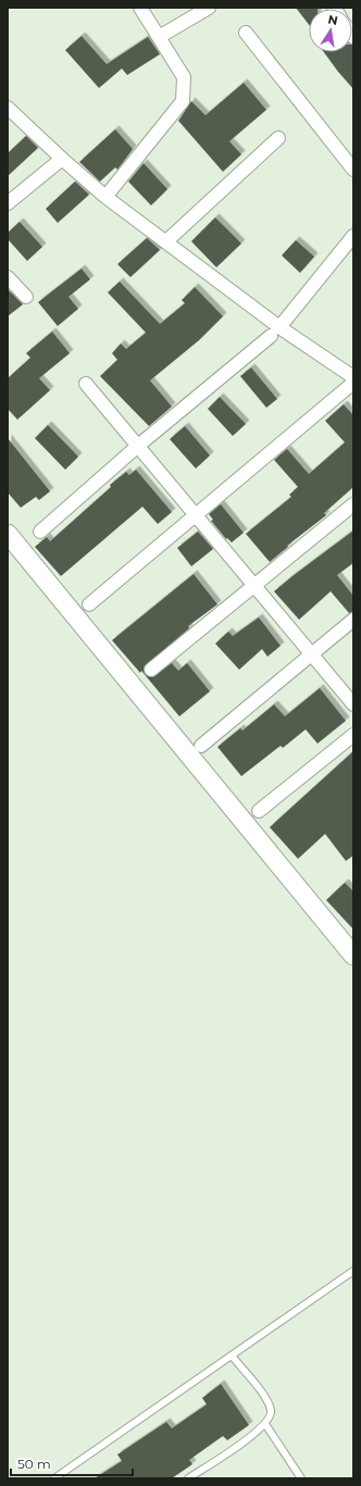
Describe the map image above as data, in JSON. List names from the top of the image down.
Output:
{
  "scale_bar": "50 m",
  "north": "top"
}
